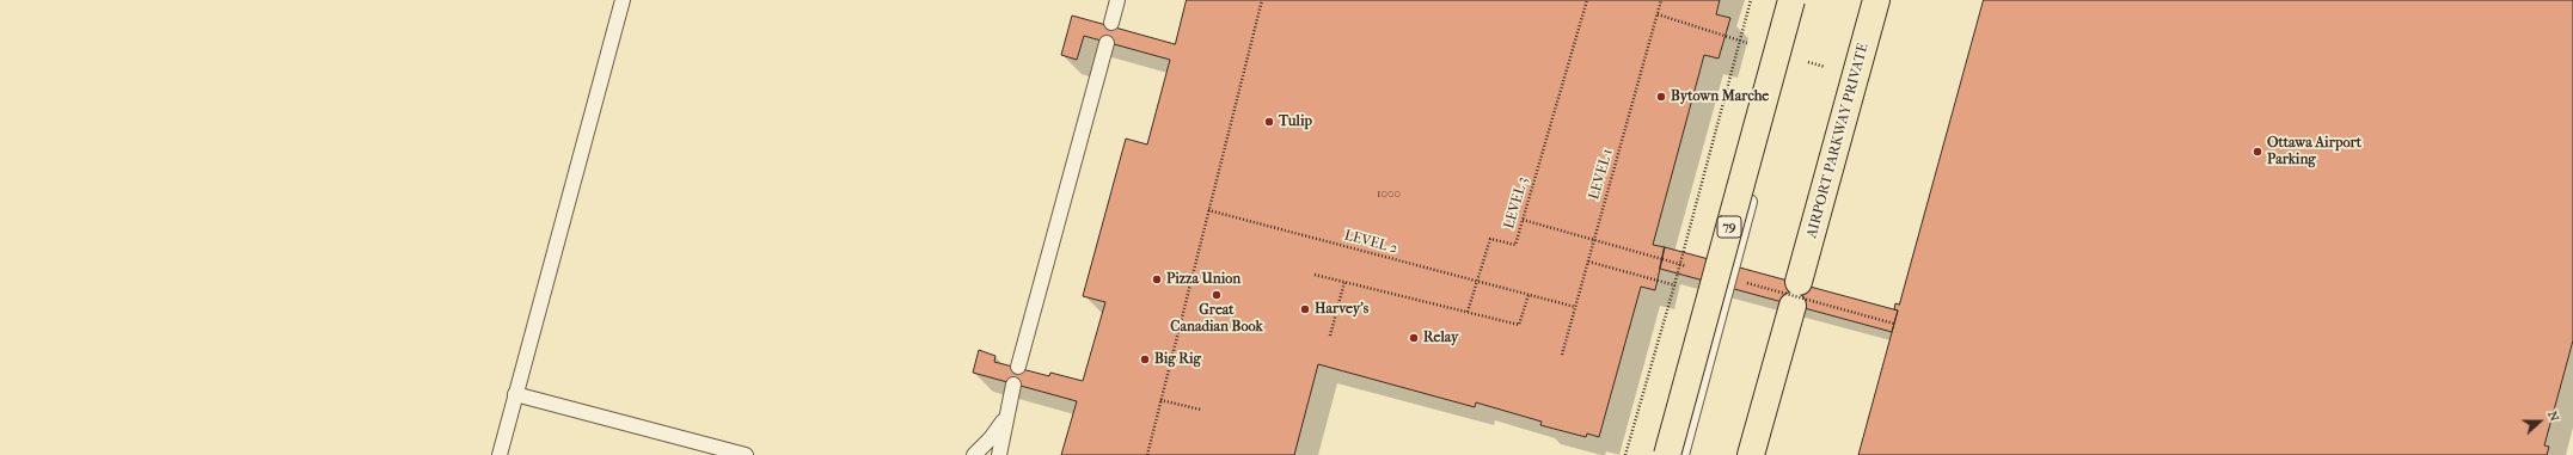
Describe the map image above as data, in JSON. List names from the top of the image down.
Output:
{
  "streets": {
    "highway": ["AIRPORT PARKWAY PRIVATE", "79"],
    "path": ["LEVEL 1", "LEVEL 3", "LEVEL 2"]
  },
  "crossings": [
    ["LEVEL 1", "LEVEL 2"]
  ],
  "places": [
    "Bytown Marche",
    "Tulip",
    "Ottawa Airport Parking",
    "Pizza Union",
    "Great Canadian Book",
    "Harvey's",
    "Relay",
    "Big Rig"
  ],
  "house_numbers": ["1000"],
  "north": "right"
}
